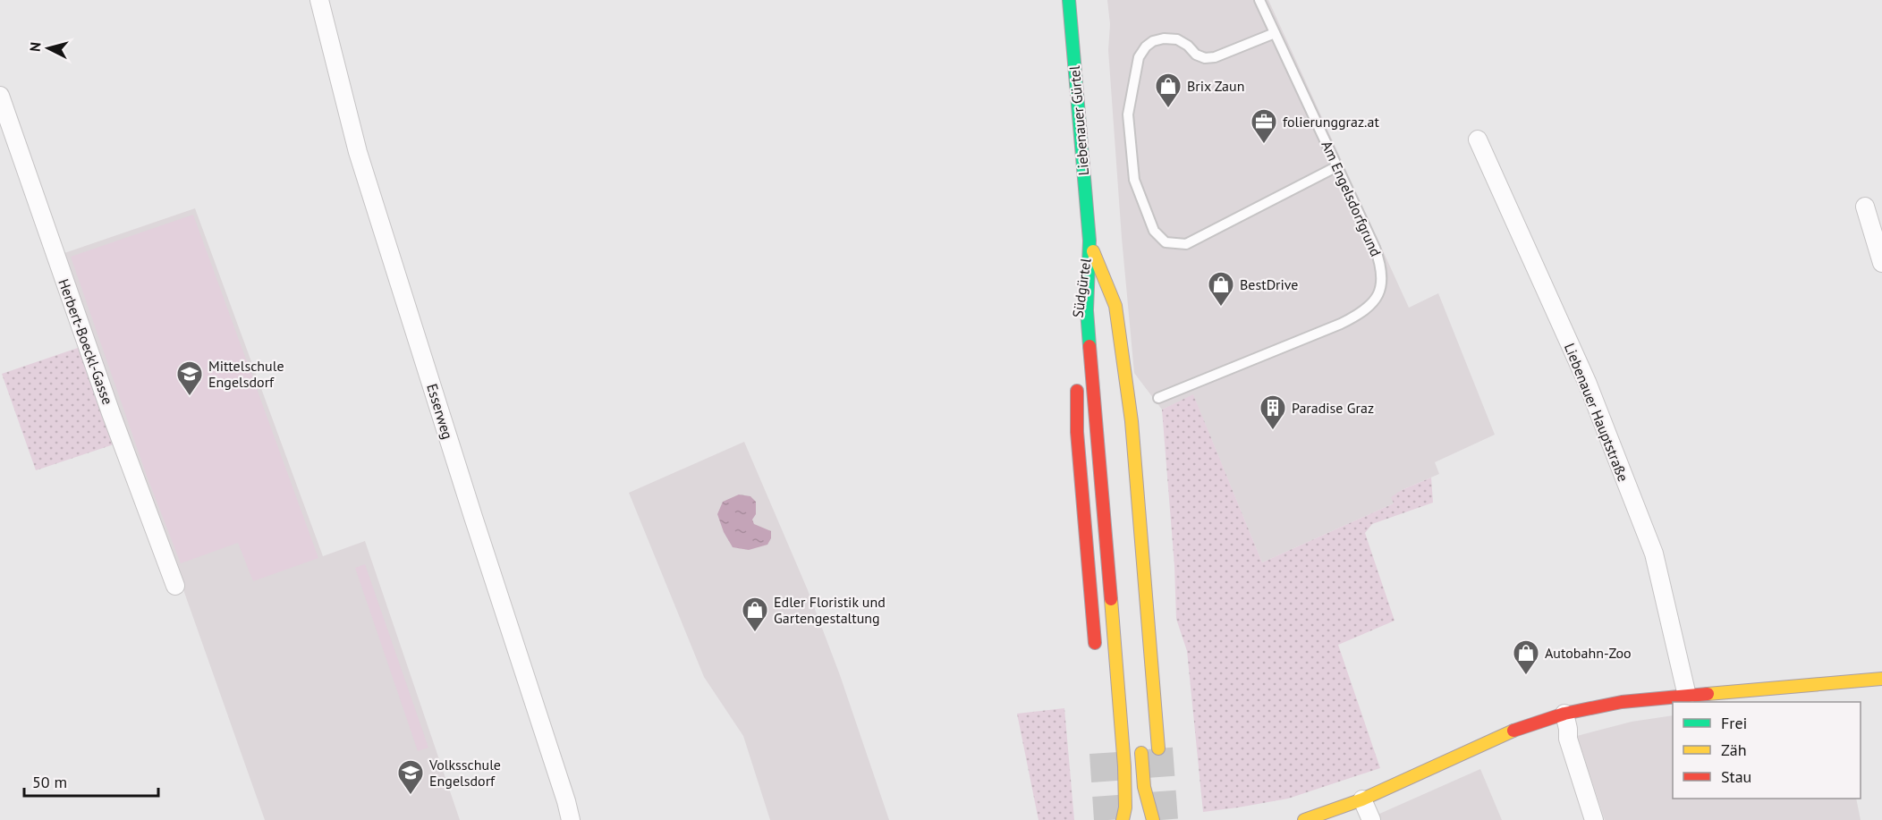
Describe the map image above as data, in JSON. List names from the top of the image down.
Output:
{
  "streets": {
    "main road": ["Liebenauer Gürtel", "Südgürtel"],
    "street": ["Herbert-Boeckl-Gasse", "Esserweg", "Liebenauer Hauptstraße"],
    "lane": ["Am Engelsdorfgrund"]
  },
  "crossings": [
    ["Liebenauer Gürtel", "Südgürtel"]
  ],
  "places": {
    "shop": [
      "Brix Zaun",
      "BestDrive",
      "Edler Floristik und Gartengestaltung",
      "Autobahn-Zoo"
    ],
    "office": ["folierunggraz.at"],
    "school or university": ["Mittelschule Engelsdorf", "Volksschule Engelsdorf"],
    "building": ["Paradise Graz"]
  },
  "legend": ["Frei", "Zäh", "Stau"],
  "scale_bar": "50 m",
  "north": "left"
}
